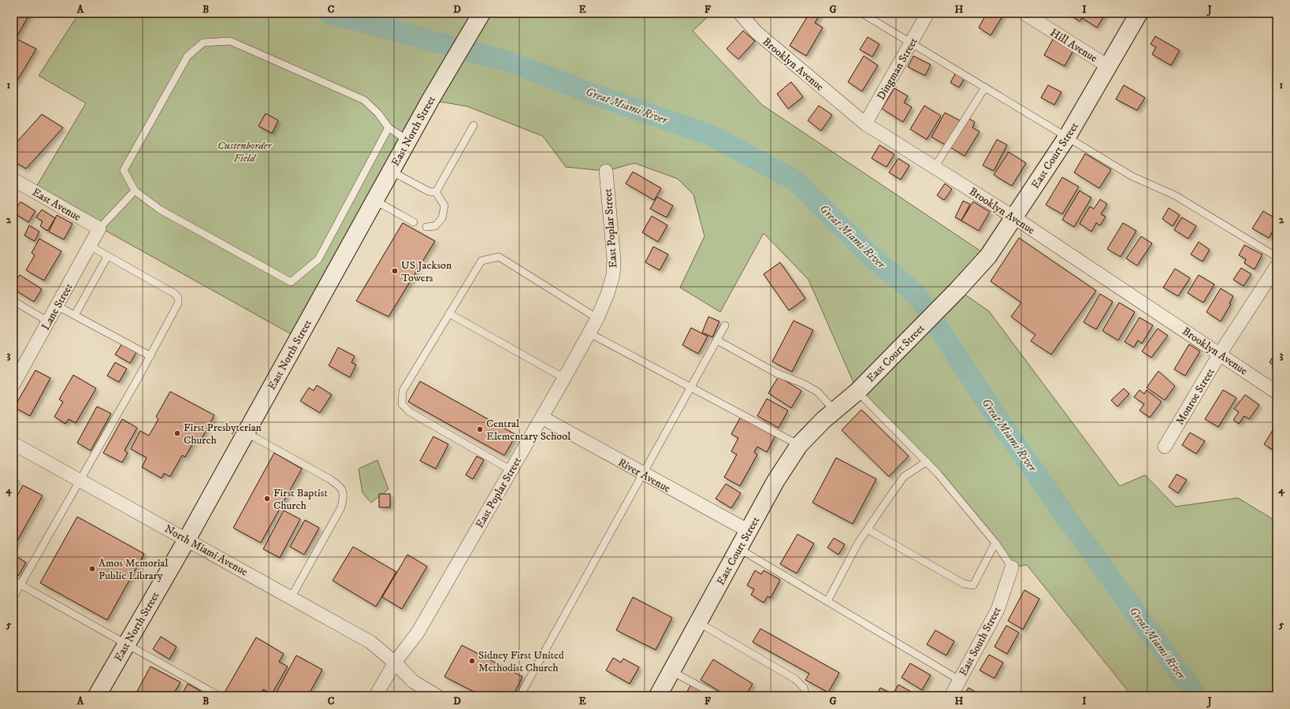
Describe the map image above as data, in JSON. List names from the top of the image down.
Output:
{
  "streets": {
    "main road": ["East North Street", "East Court Street"],
    "street": [
      "Hill Avenue",
      "Brooklyn Avenue",
      "Dingman Street",
      "East Avenue",
      "East Poplar Street",
      "Lane Street",
      "Monroe Street",
      "River Avenue",
      "North Miami Avenue",
      "East South Street"
    ]
  },
  "crossings": [
    ["Hill Avenue", "East Court Street"],
    ["Brooklyn Avenue", "Dingman Street"],
    ["Brooklyn Avenue", "East Court Street"],
    ["Brooklyn Avenue", "Monroe Street"],
    ["East North Street", "North Miami Avenue"],
    ["East Court Street", "River Avenue"],
    ["East Avenue", "Lane Street"],
    ["East Poplar Street", "River Avenue"],
    ["East Poplar Street", "North Miami Avenue"]
  ],
  "water": ["Great Miami River"],
  "parks": ["Custenborder Field"],
  "places": [
    "US Jackson Towers",
    "Central Elementary School",
    "First Presbyterian Church",
    "First Baptist Church",
    "Amos Memorial Public Library",
    "Sidney First United Methodist Church"
  ],
  "grid": {
    "columns": [
      "A",
      "B",
      "C",
      "D",
      "E",
      "F",
      "G",
      "H",
      "I",
      "J"
    ],
    "rows": [
      "1",
      "2",
      "3",
      "4",
      "5"
    ]
  }
}
